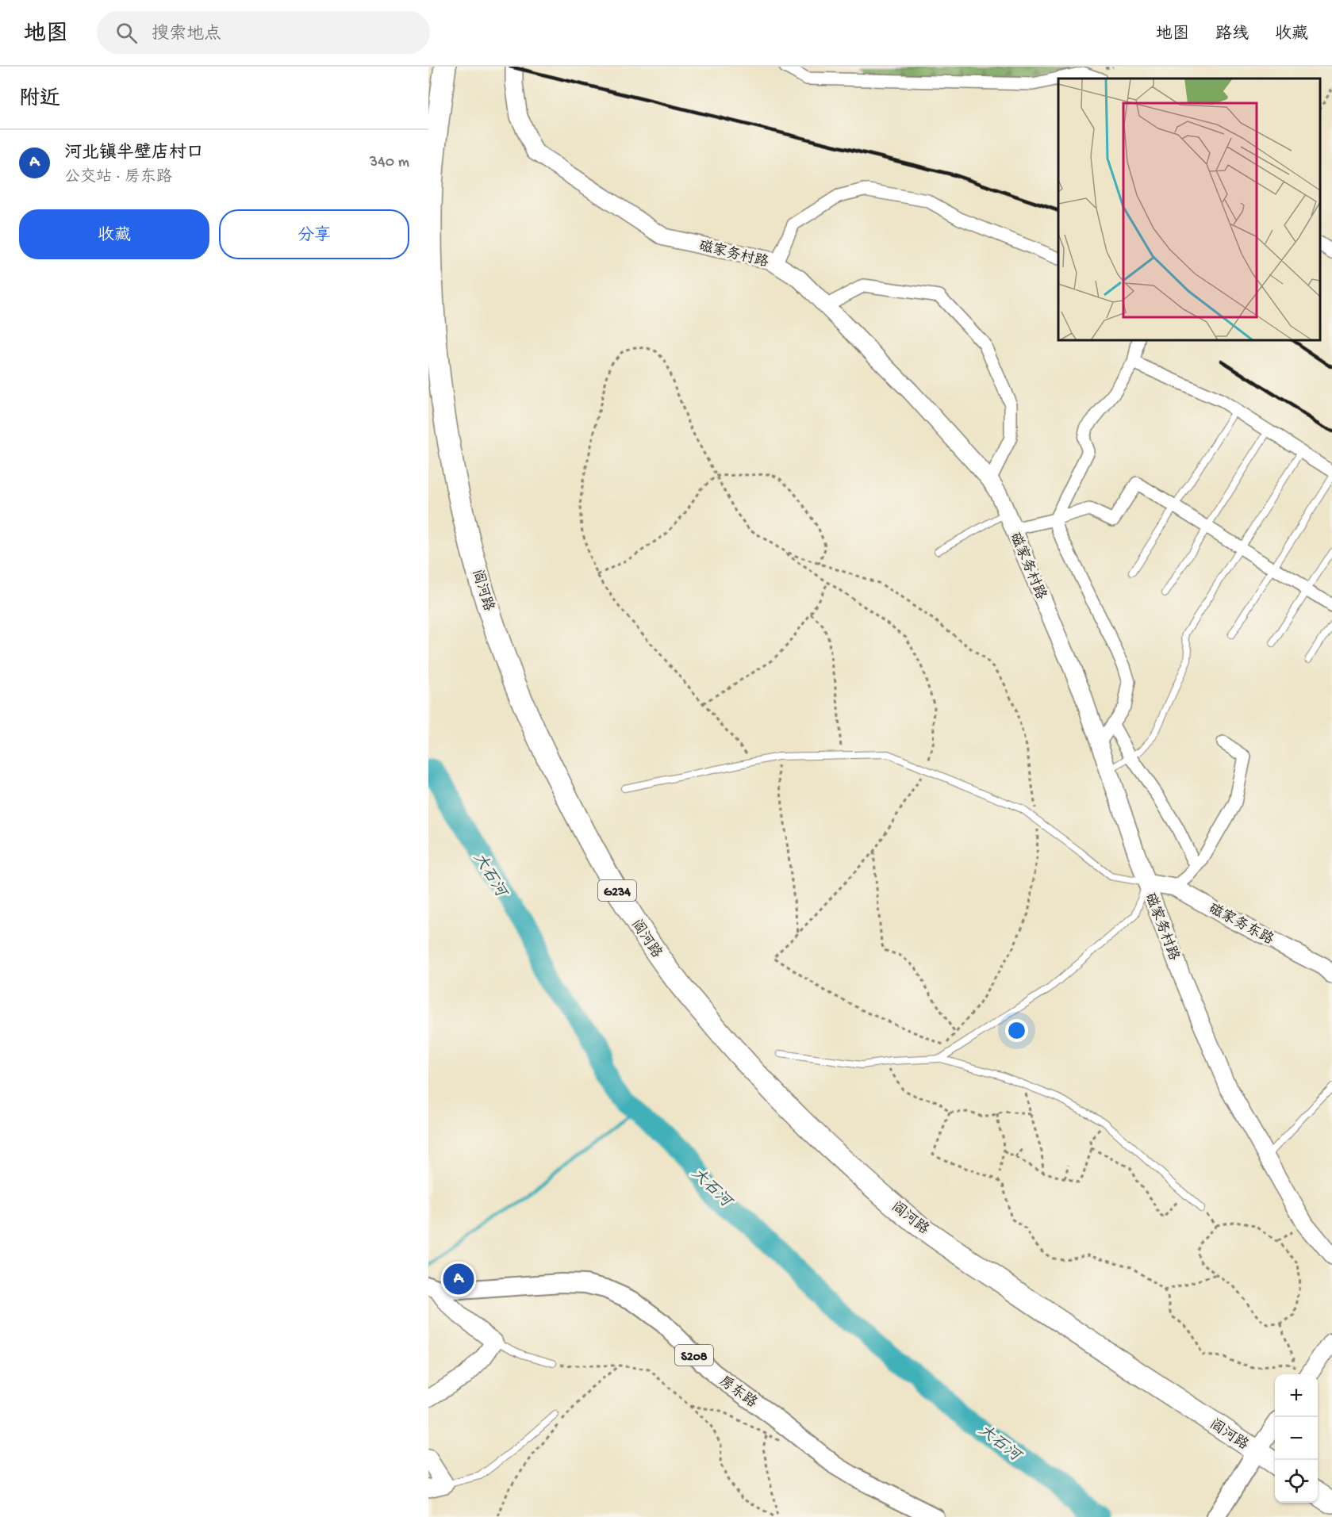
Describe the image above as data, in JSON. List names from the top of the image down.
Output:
{
  "streets": {
    "highway": ["阎河路", "G234"],
    "main road": ["S208", "房东路"],
    "street": ["磁家务村路", "磁家务东路"]
  },
  "crossings": [
    ["磁家务村路", "磁家务东路"]
  ],
  "water": ["大石河"],
  "page": {
    "header": "地图",
    "search": "搜索地点",
    "nav": ["地图", "路线", "收藏"],
    "heading": "附近",
    "list": [
      {
        "mark": "A",
        "name": "河北镇半壁店村口",
        "note": "公交站 · 房东路",
        "value": "340 m"
      }
    ],
    "buttons": ["收藏", "分享"],
    "pins": "A",
    "map_buttons": ["+", "−"]
  }
}
